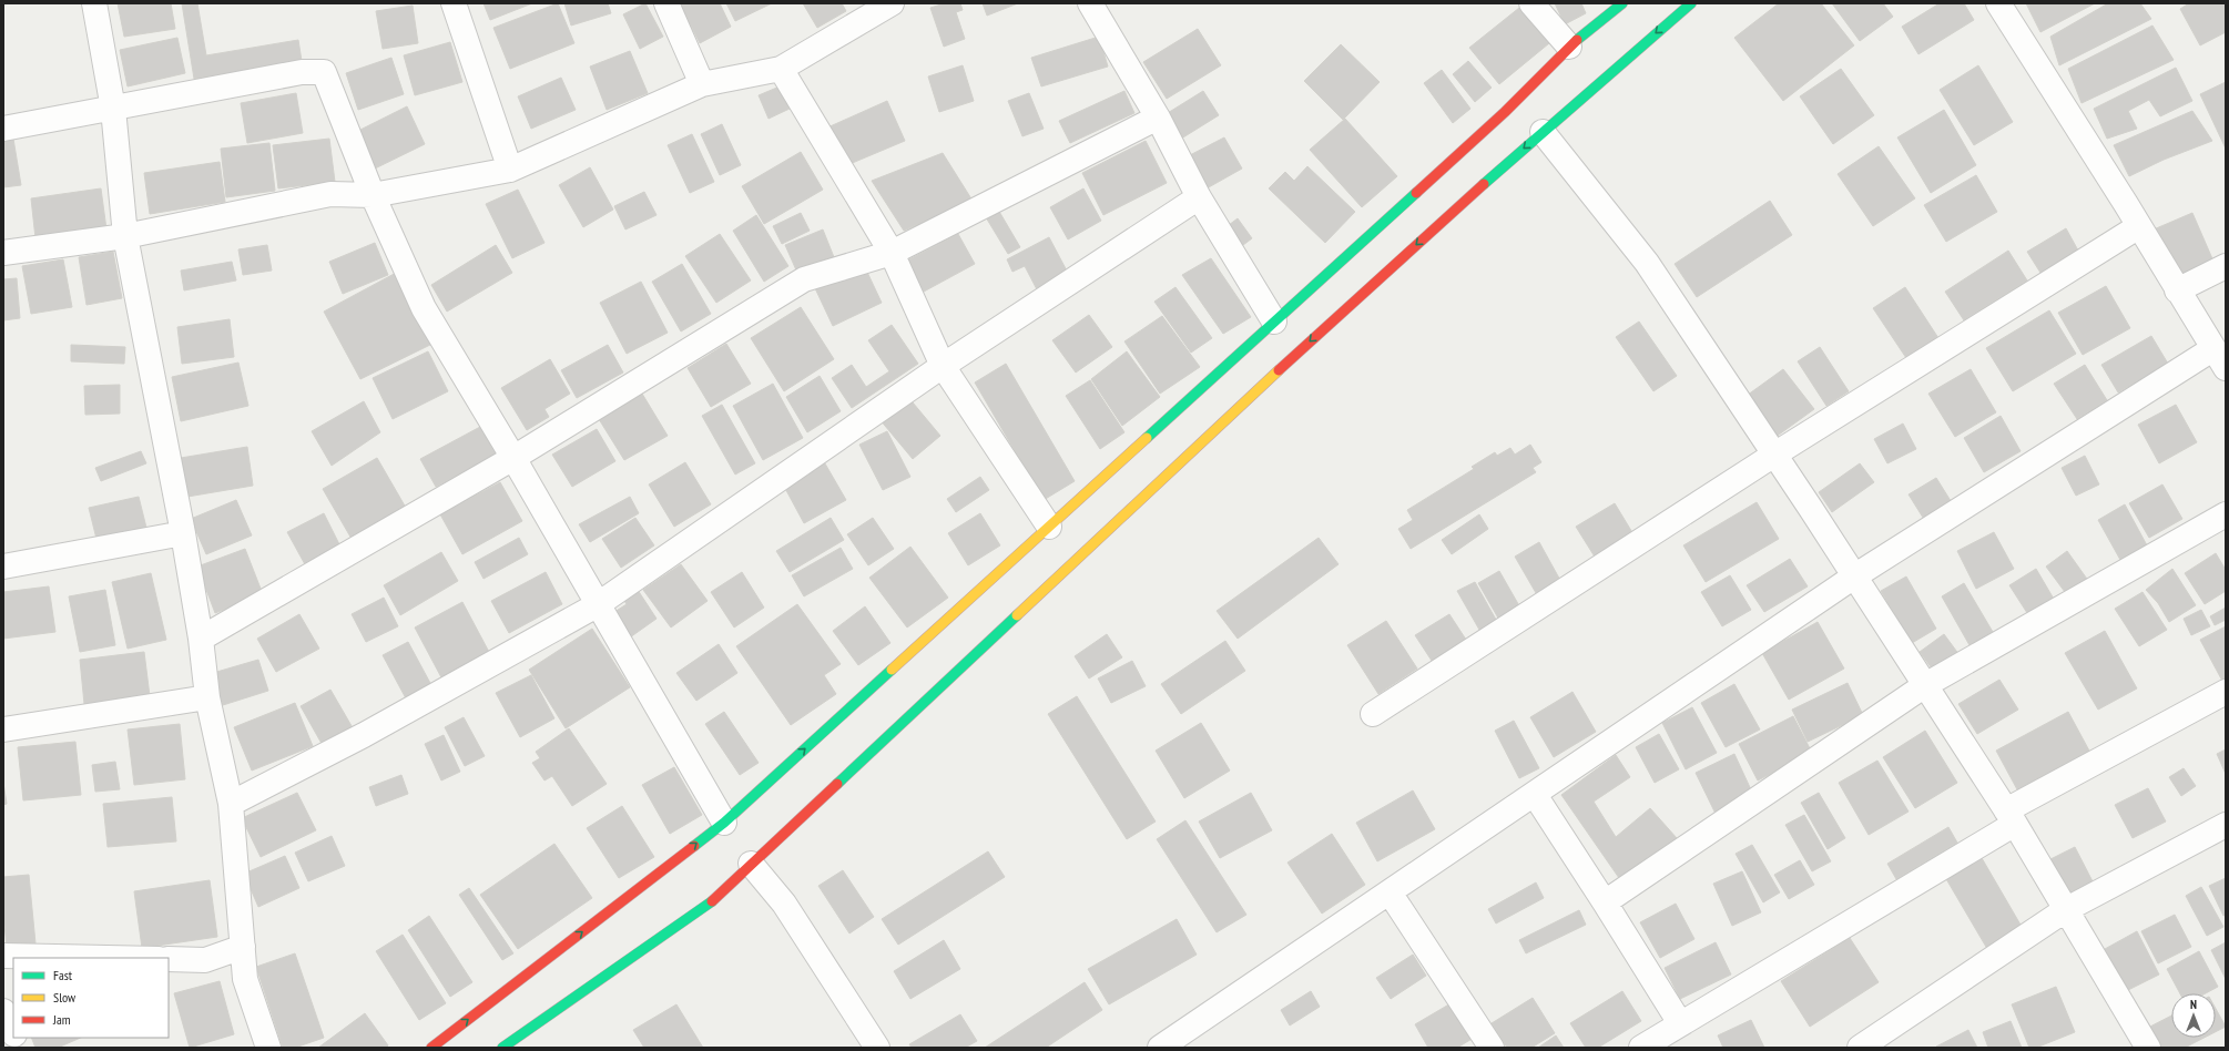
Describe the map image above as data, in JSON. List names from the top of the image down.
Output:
{
  "legend": ["Fast", "Slow", "Jam"],
  "north": "top"
}
